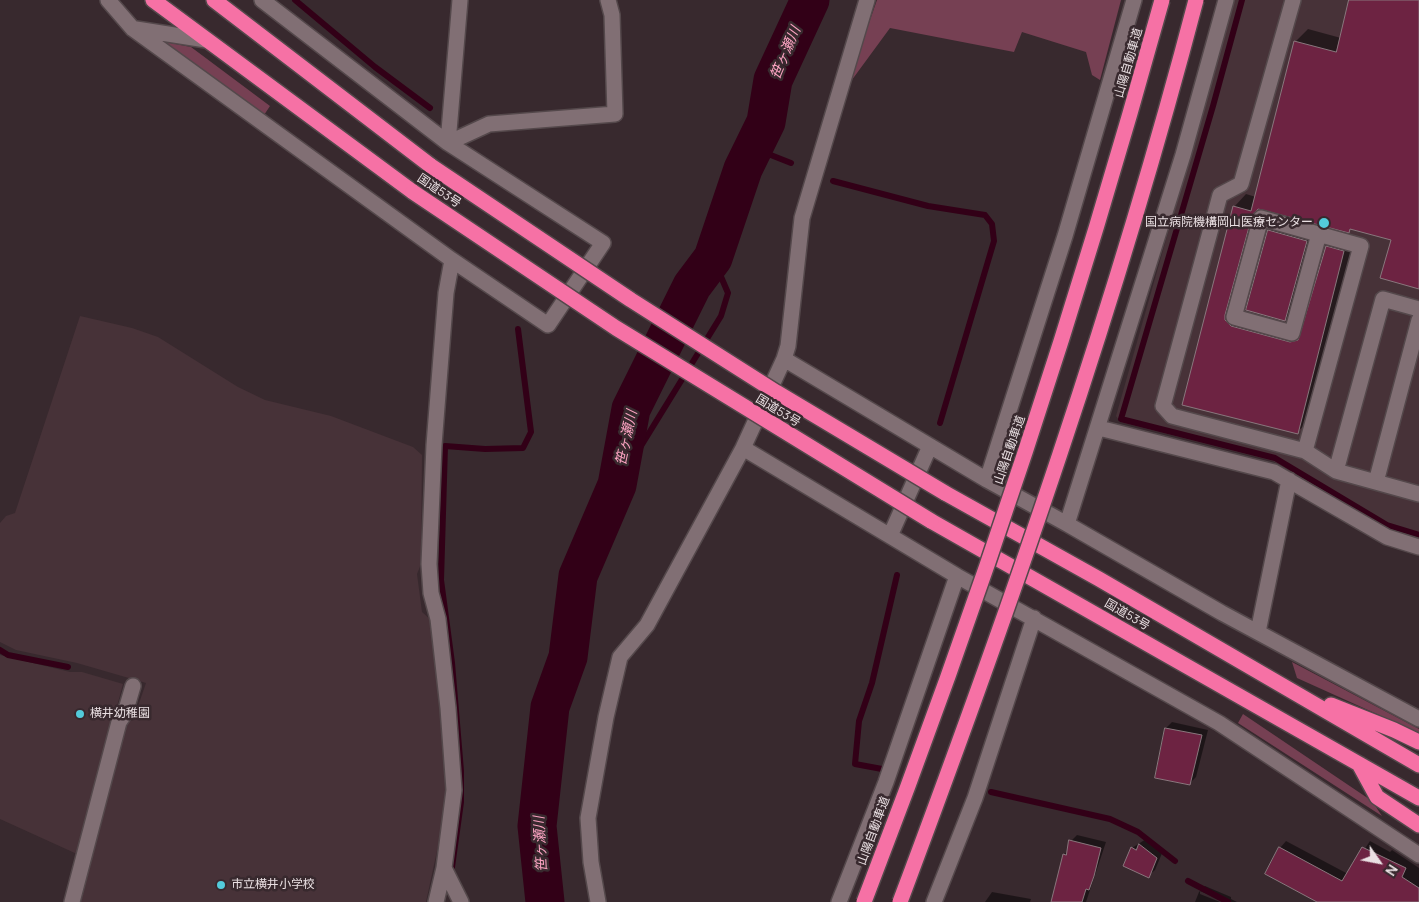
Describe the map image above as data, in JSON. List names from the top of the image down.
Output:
{
  "streets": {
    "highway": ["山陽自動車道", "国道53号"]
  },
  "water": ["笹ヶ瀬川"],
  "places": ["国立病院機構岡山医療センター", "横井幼稚園", "市立横井小学校"],
  "north": "bottom right"
}
